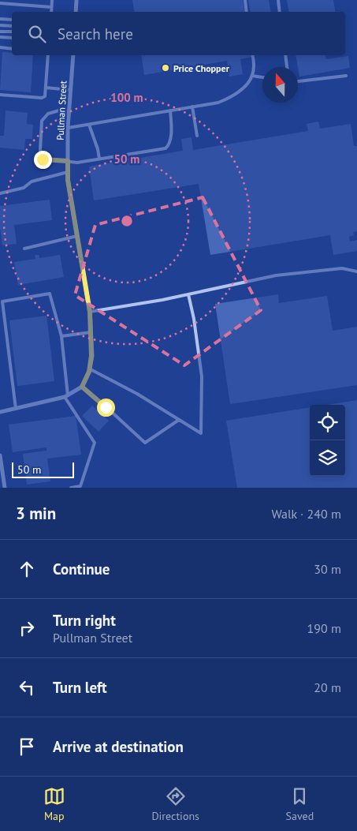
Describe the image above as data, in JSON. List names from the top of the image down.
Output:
{
  "streets": {
    "street": ["Pullman Street"]
  },
  "places": ["Price Chopper"],
  "scale_bar": "50 m",
  "north": "top",
  "page": {
    "search": "Search here",
    "scale": "50 m",
    "heading": ["3 min", "Walk · 240 m"],
    "list": [
      ["Continue", "30 m"],
      ["Turn right", "Pullman Street", "190 m"],
      ["Turn left", "20 m"],
      "Arrive at destination"
    ],
    "nav": ["Map", "Directions", "Saved"]
  },
  "rings": ["100 m", "50 m"]
}
